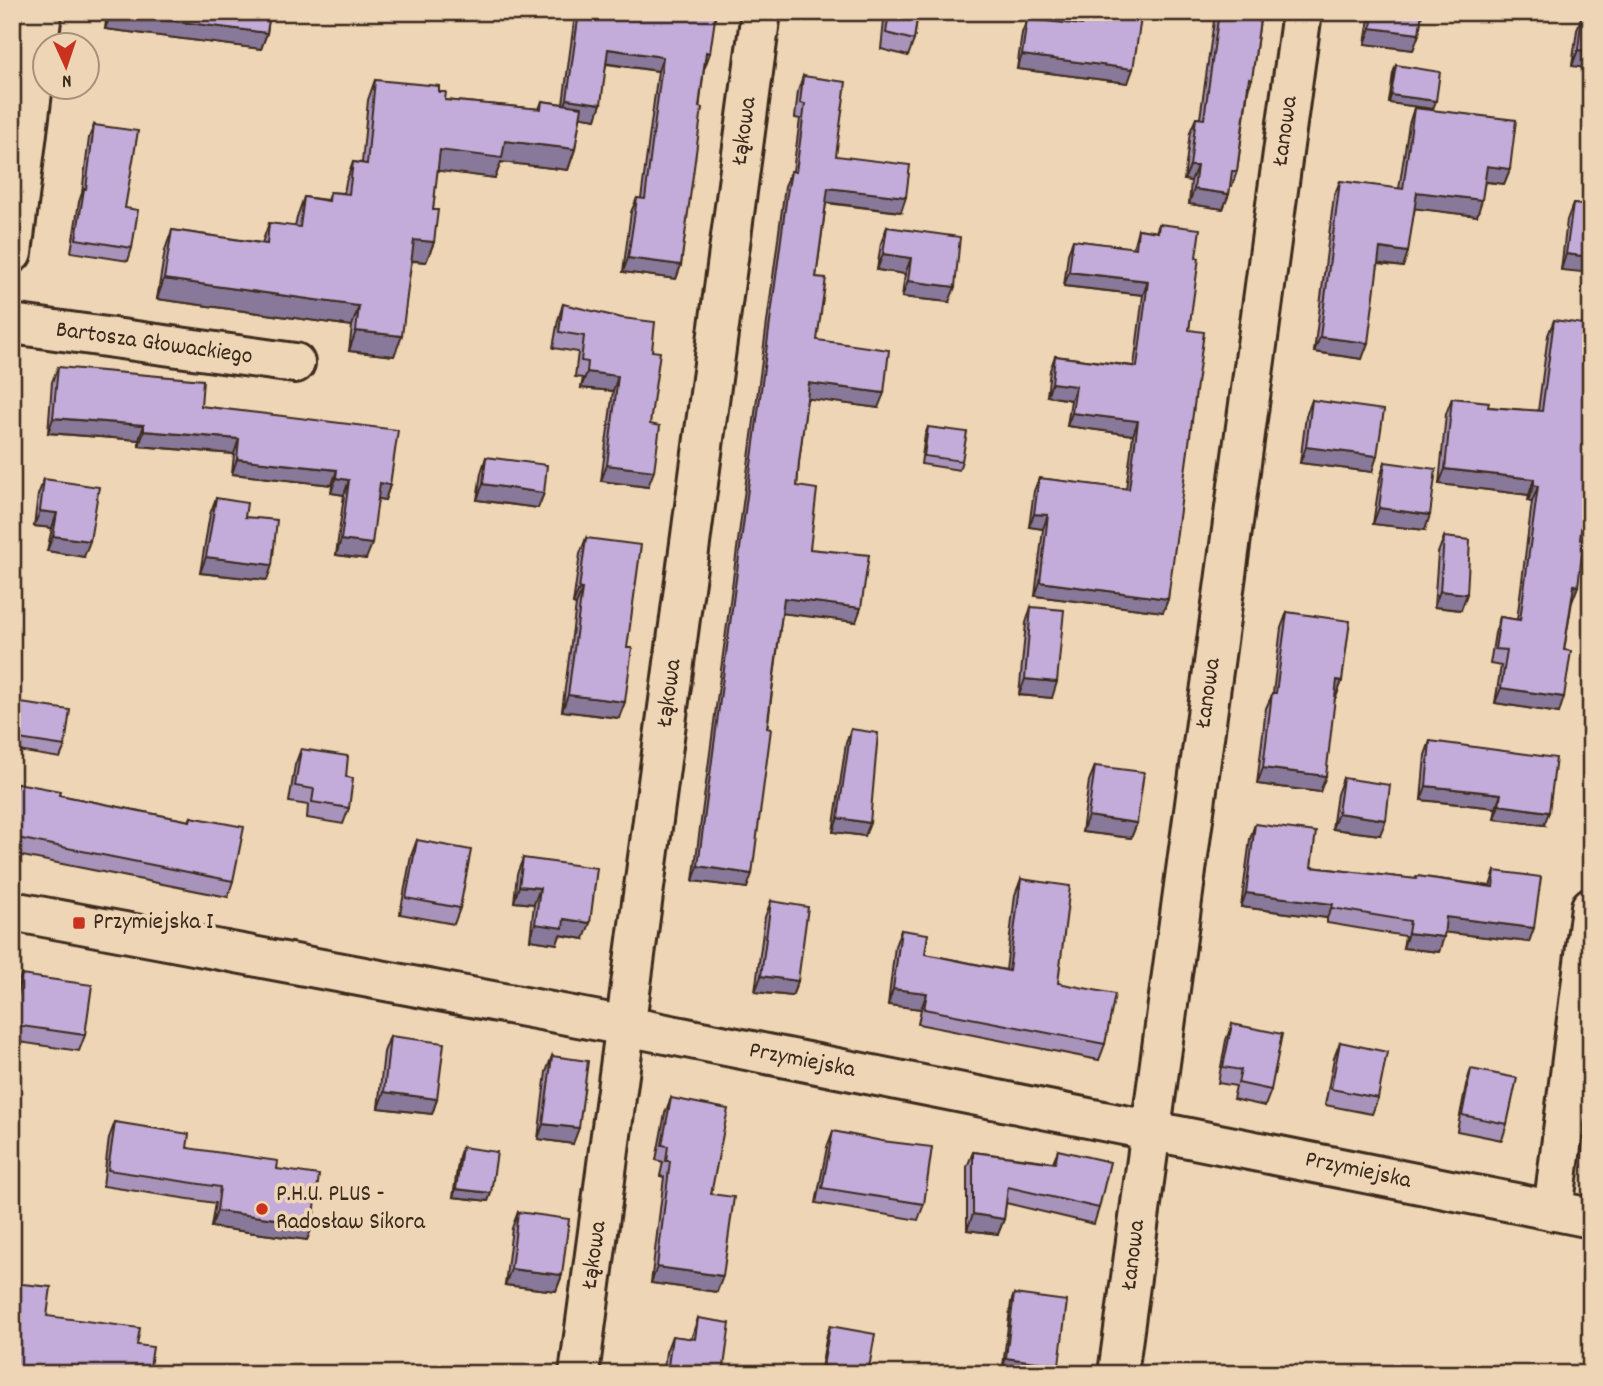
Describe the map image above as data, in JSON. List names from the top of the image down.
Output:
{
  "streets": {
    "street": [
      "Łąkowa",
      "Łanowa",
      "Bartosza Głowackiego",
      "Przymiejska"
    ]
  },
  "crossings": [
    ["Łąkowa", "Przymiejska"],
    ["Łanowa", "Przymiejska"]
  ],
  "places": {
    "transit": ["Przymiejska I"],
    "other": ["P.H.U. PLUS - Radosław Sikora"]
  },
  "north": "bottom"
}
